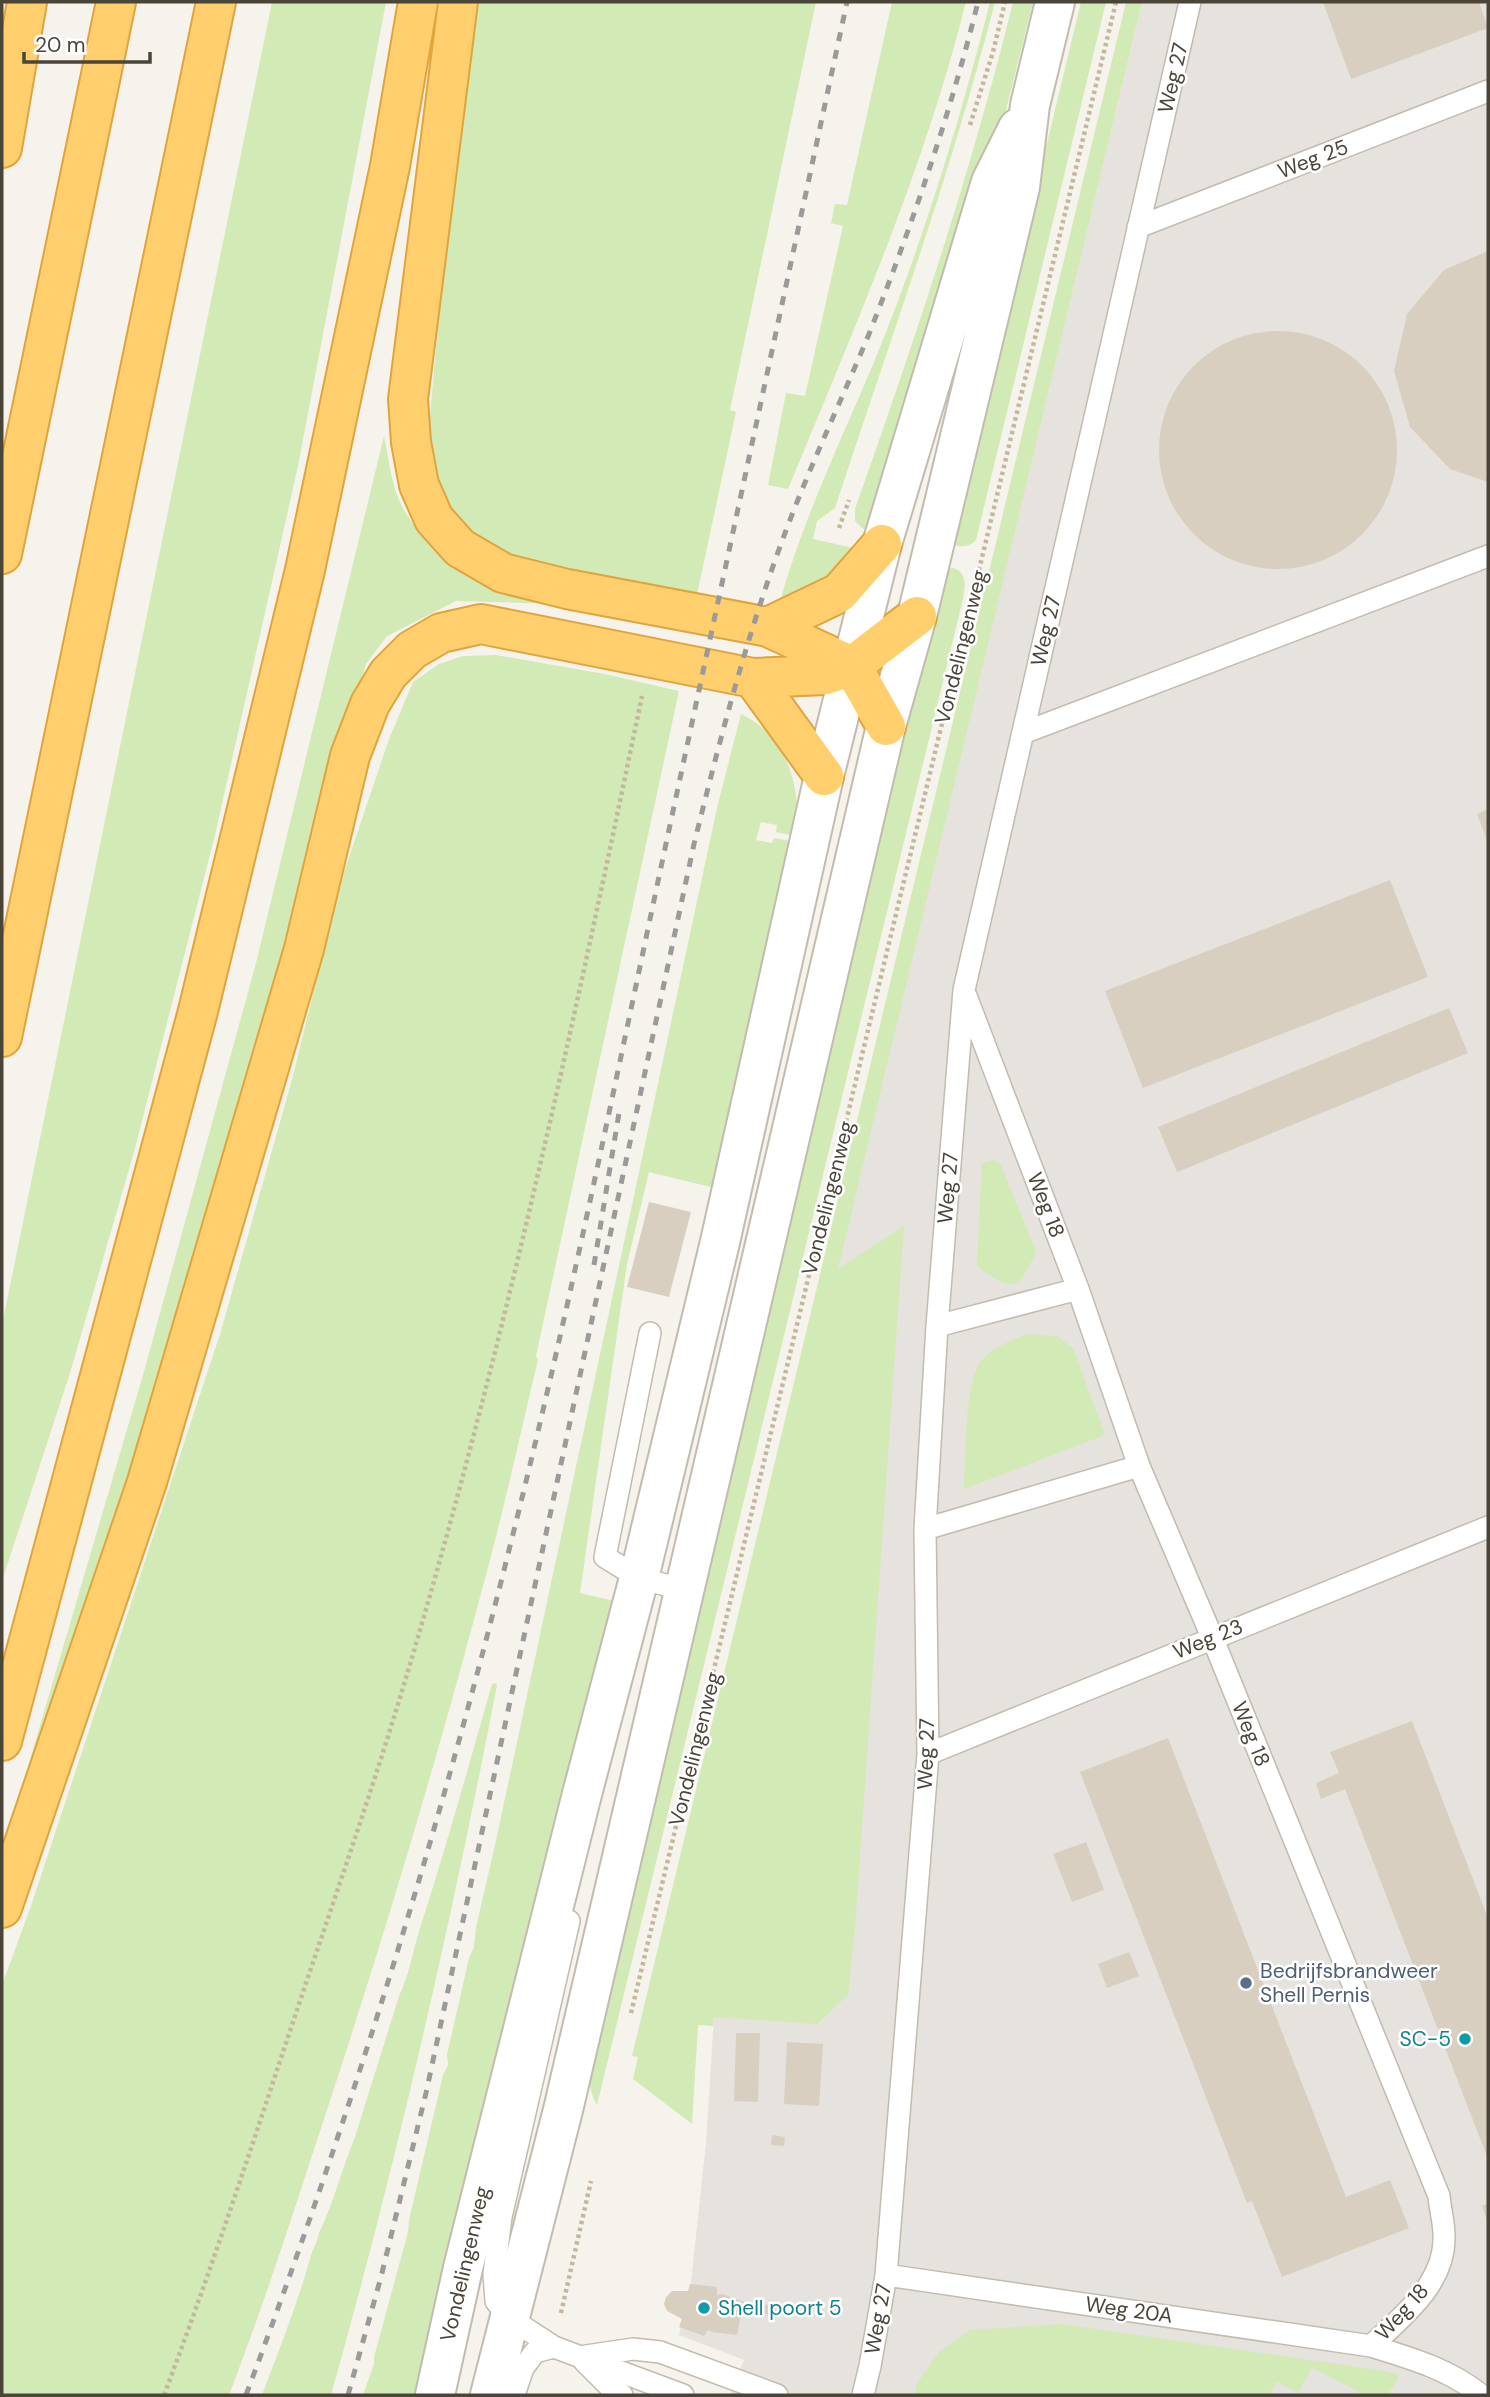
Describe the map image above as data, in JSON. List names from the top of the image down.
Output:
{
  "streets": {
    "street": ["Vondelingenweg"],
    "lane": [
      "Weg 27",
      "Weg 25",
      "Weg 18",
      "Weg 23",
      "Weg 20A"
    ]
  },
  "crossings": [
    ["Weg 27", "Weg 25"],
    ["Weg 27", "Weg 18"],
    ["Weg 27", "Weg 23"],
    ["Weg 27", "Weg 20A"],
    ["Weg 18", "Weg 23"],
    ["Weg 18", "Weg 20A"]
  ],
  "places": ["Bedrijfsbrandweer Shell Pernis", "SC-5", "Shell poort 5"],
  "scale_bar": "20 m"
}
